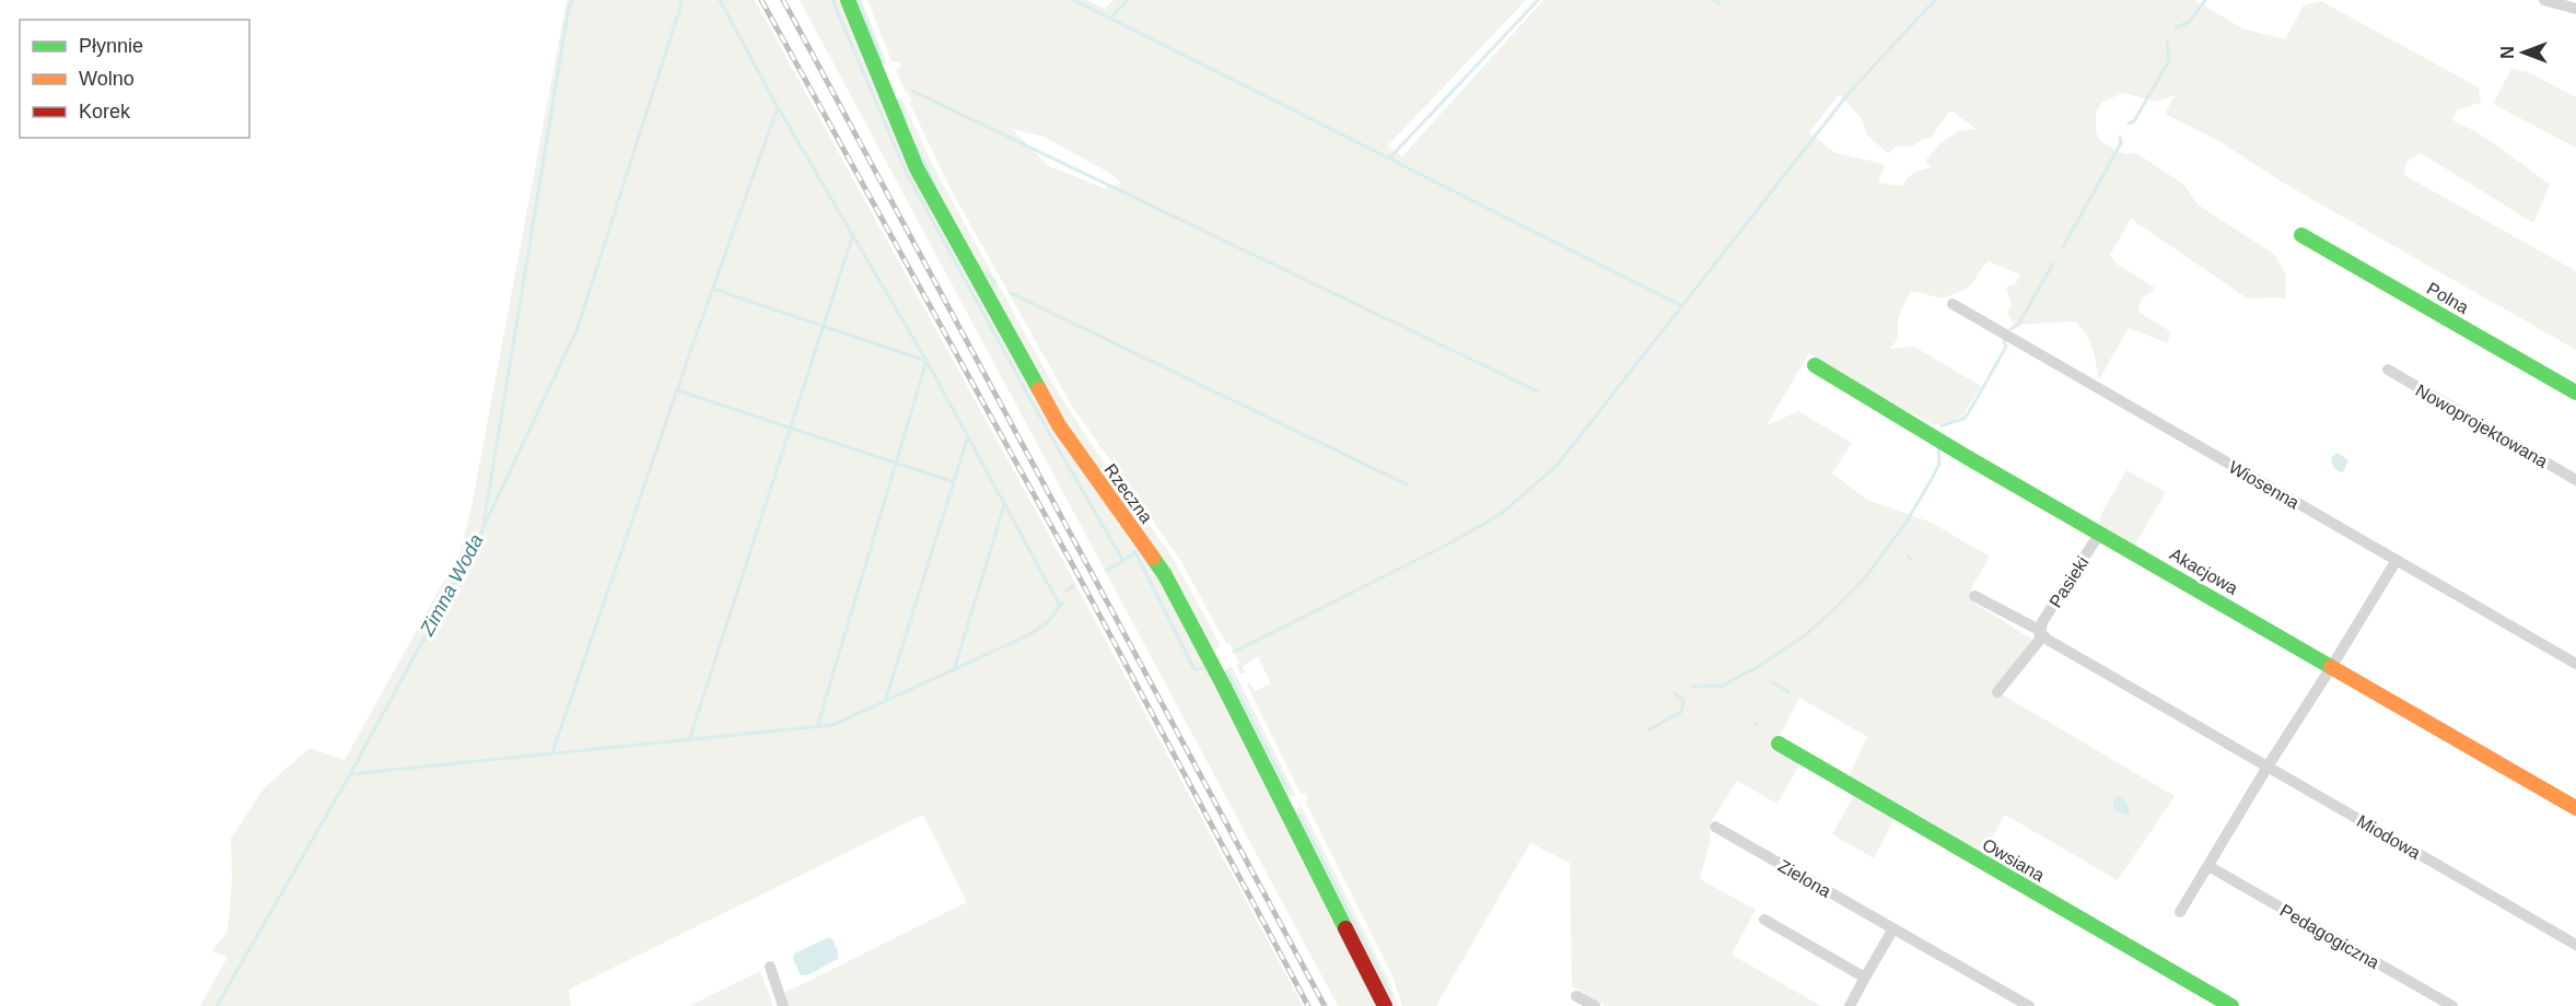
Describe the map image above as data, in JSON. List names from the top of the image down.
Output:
{
  "streets": {
    "street": [
      "Polna",
      "Nowoprojektowana",
      "Wiosenna",
      "Rzeczna",
      "Akacjowa",
      "Pasieki",
      "Miodowa",
      "Owsiana",
      "Zielona",
      "Pedagogiczna"
    ]
  },
  "crossings": [
    ["Akacjowa", "Pasieki"],
    ["Pasieki", "Miodowa"]
  ],
  "water": ["Zimna Woda"],
  "legend": ["Płynnie", "Wolno", "Korek"],
  "north": "left"
}
